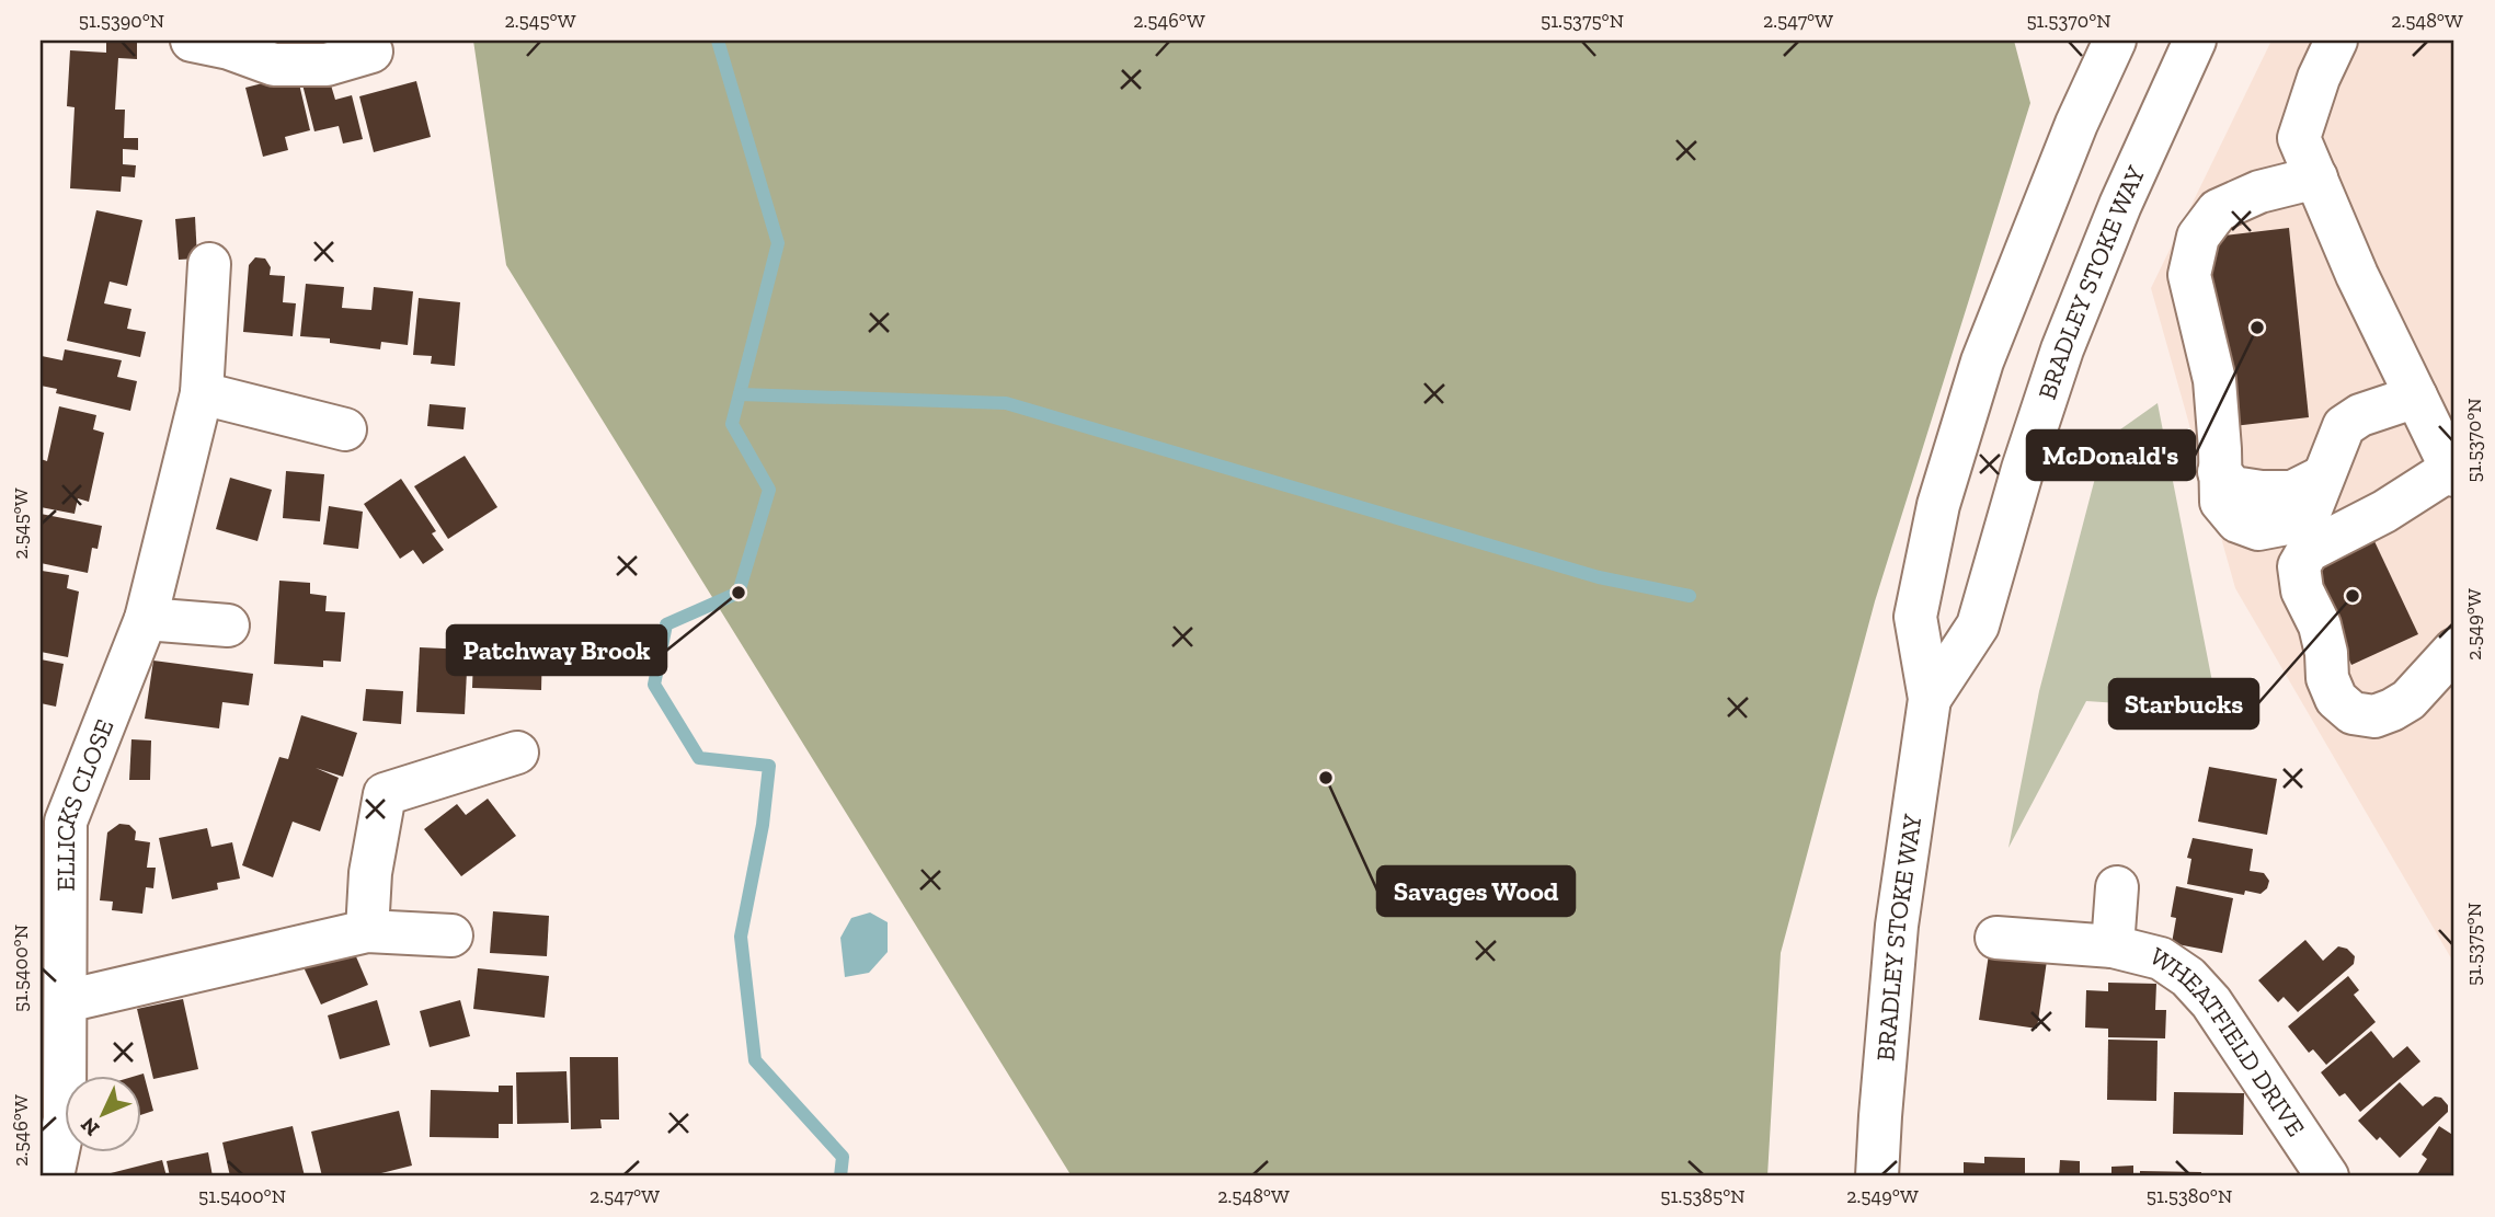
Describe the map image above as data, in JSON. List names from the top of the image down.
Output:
{
  "streets": {
    "street": ["BRADLEY STOKE WAY", "ELLICKS CLOSE", "WHEATFIELD DRIVE"]
  },
  "places": [
    "McDonald's",
    "Patchway Brook",
    "Starbucks",
    "Savages Wood"
  ],
  "north": "bottom left",
  "coordinates": [
    "51.5390°N",
    "2.545°W",
    "2.546°W",
    "51.5375°N",
    "2.547°W",
    "51.5370°N",
    "2.548°W",
    "2.549°W",
    "51.5400°N",
    "51.5385°N",
    "51.5380°N"
  ]
}
